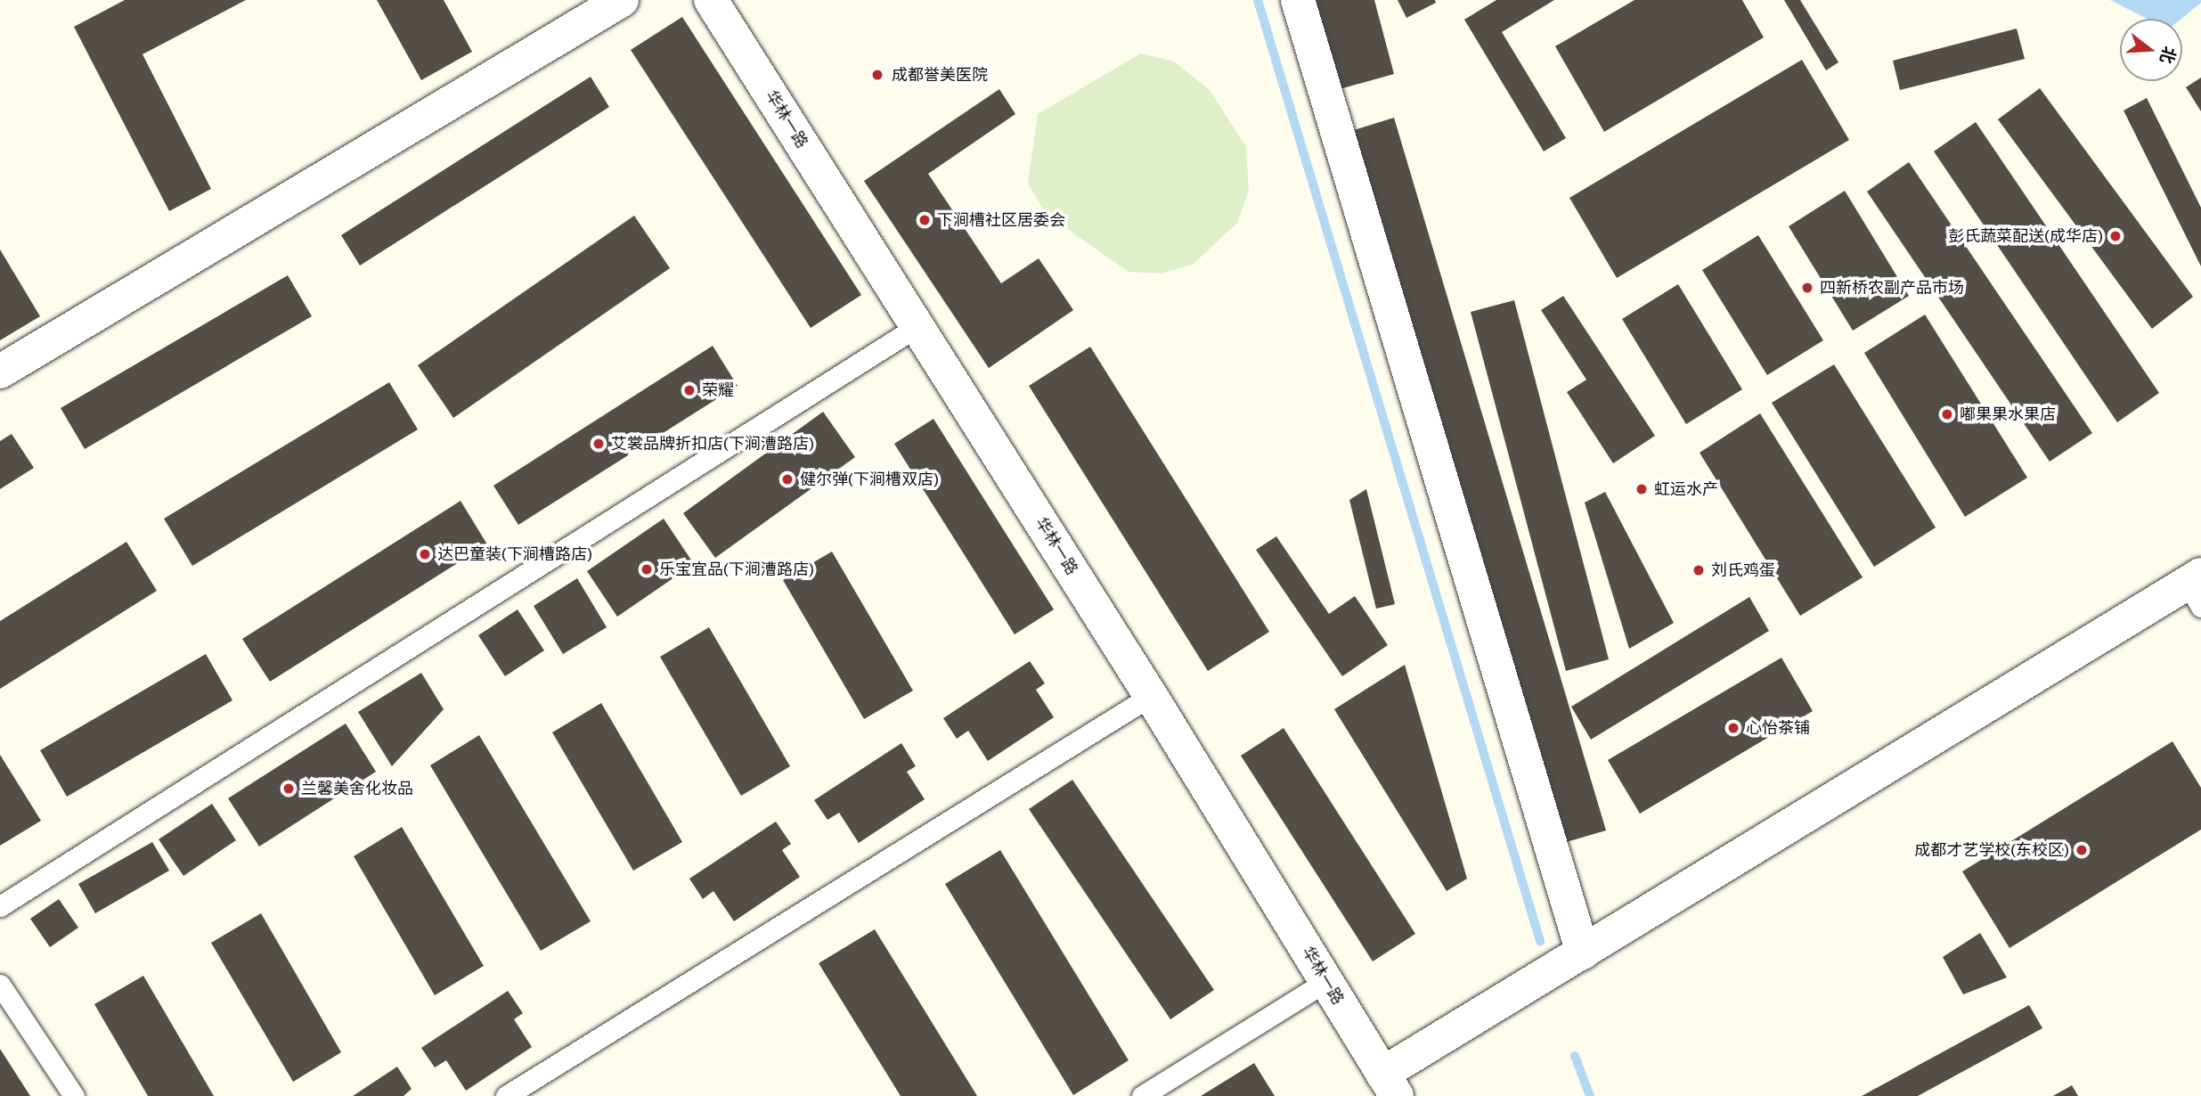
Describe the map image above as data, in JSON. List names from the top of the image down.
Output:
{
  "streets": {
    "street": ["华林一路"]
  },
  "places": [
    "成都誉美医院",
    "下涧槽社区居委会",
    "彭氏蔬菜配送(成华店)",
    "四新桥农副产品市场",
    "荣耀",
    "嘟果果水果店",
    "艾裳品牌折扣店(下涧漕路店)",
    "健尔弹(下涧槽双店)",
    "虹运水产",
    "达巴童装(下涧槽路店)",
    "乐宝宜品(下涧漕路店)",
    "刘氏鸡蛋",
    "心怡茶铺",
    "兰馨美舍化妆品",
    "成都才艺学校(东校区)"
  ],
  "north": "right"
}
